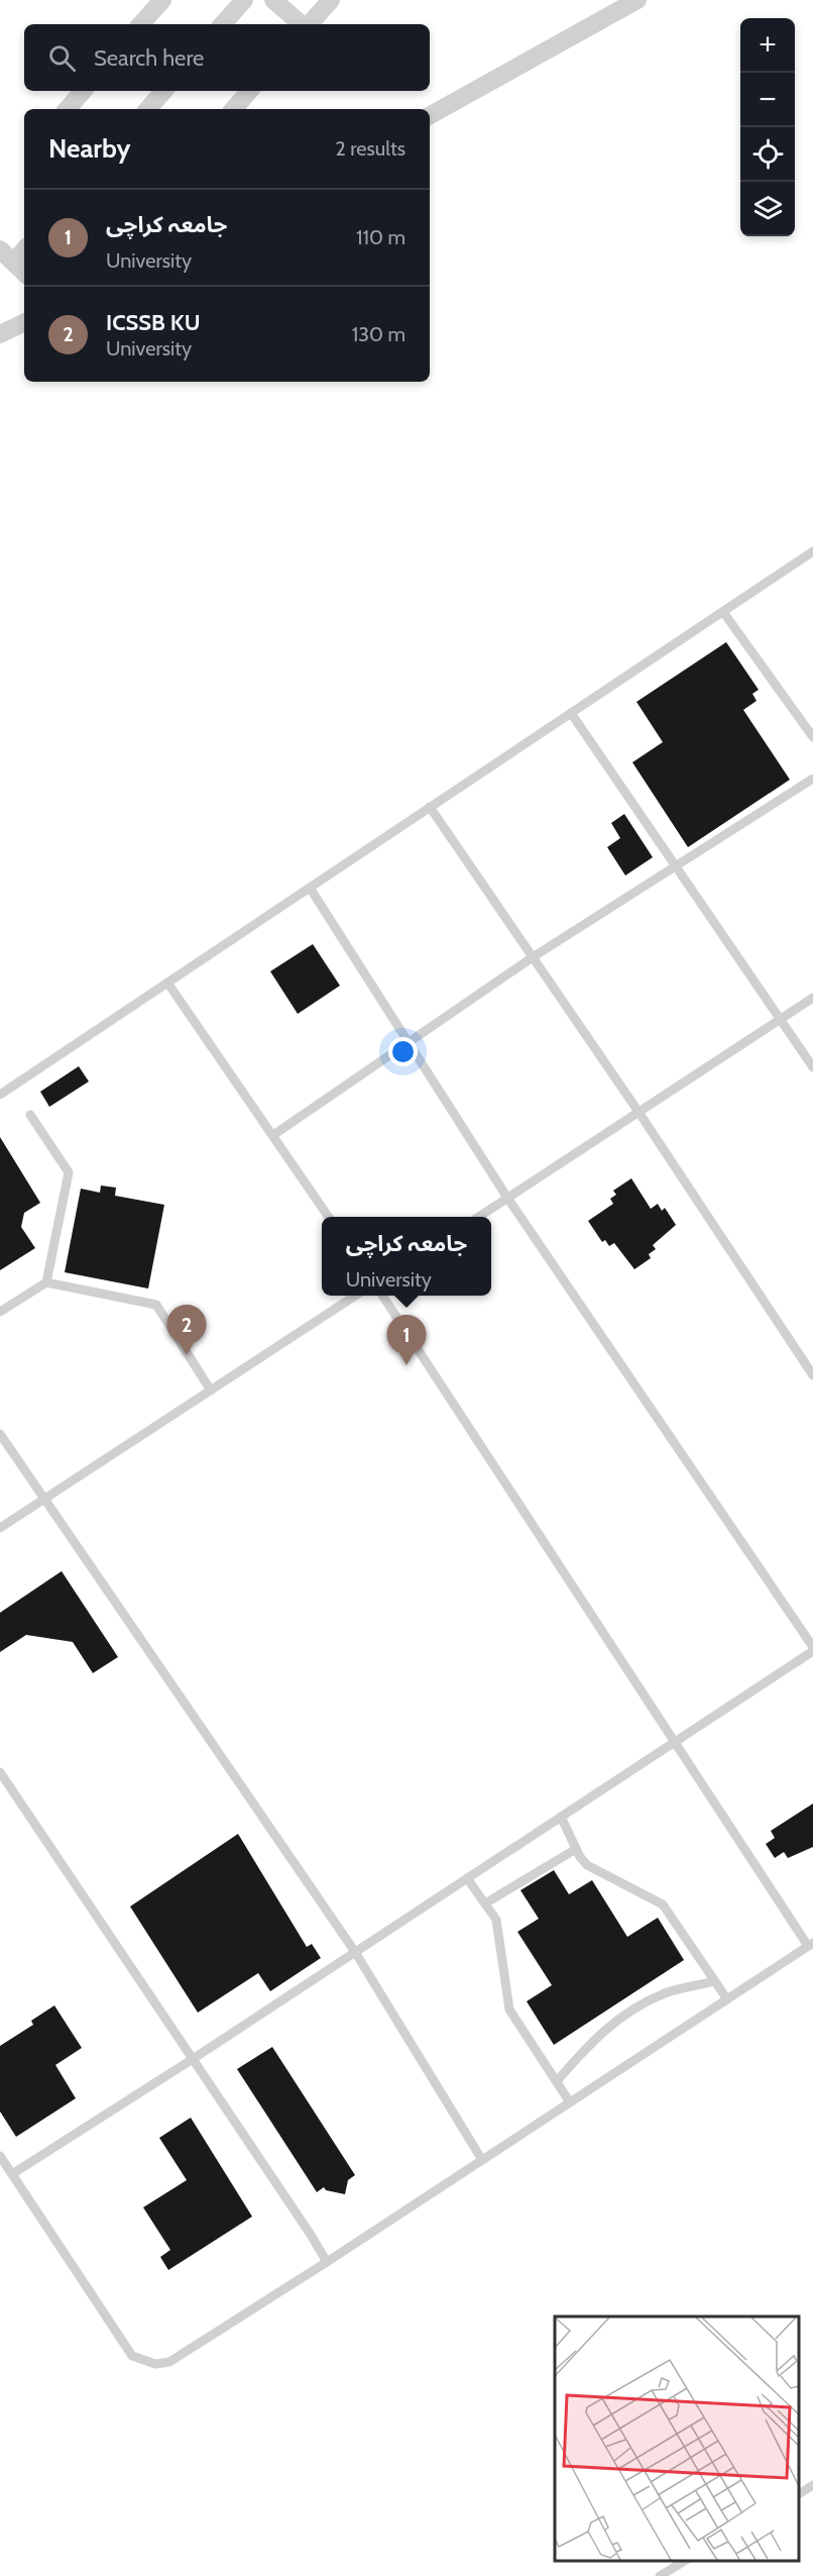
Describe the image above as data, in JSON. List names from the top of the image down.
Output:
{
  "page": {
    "map_buttons": ["+", "−"],
    "search": "Search here",
    "heading": ["Nearby", "2 results"],
    "list": [
      {
        "mark": "1",
        "name": "جامعہ کراچی",
        "note": "University",
        "value": "110 m"
      },
      {
        "mark": "2",
        "name": "ICSSB KU",
        "note": "University",
        "value": "130 m"
      }
    ],
    "popup": ["جامعہ کراچی", "University"],
    "pins": ["2", "1"]
  }
}
